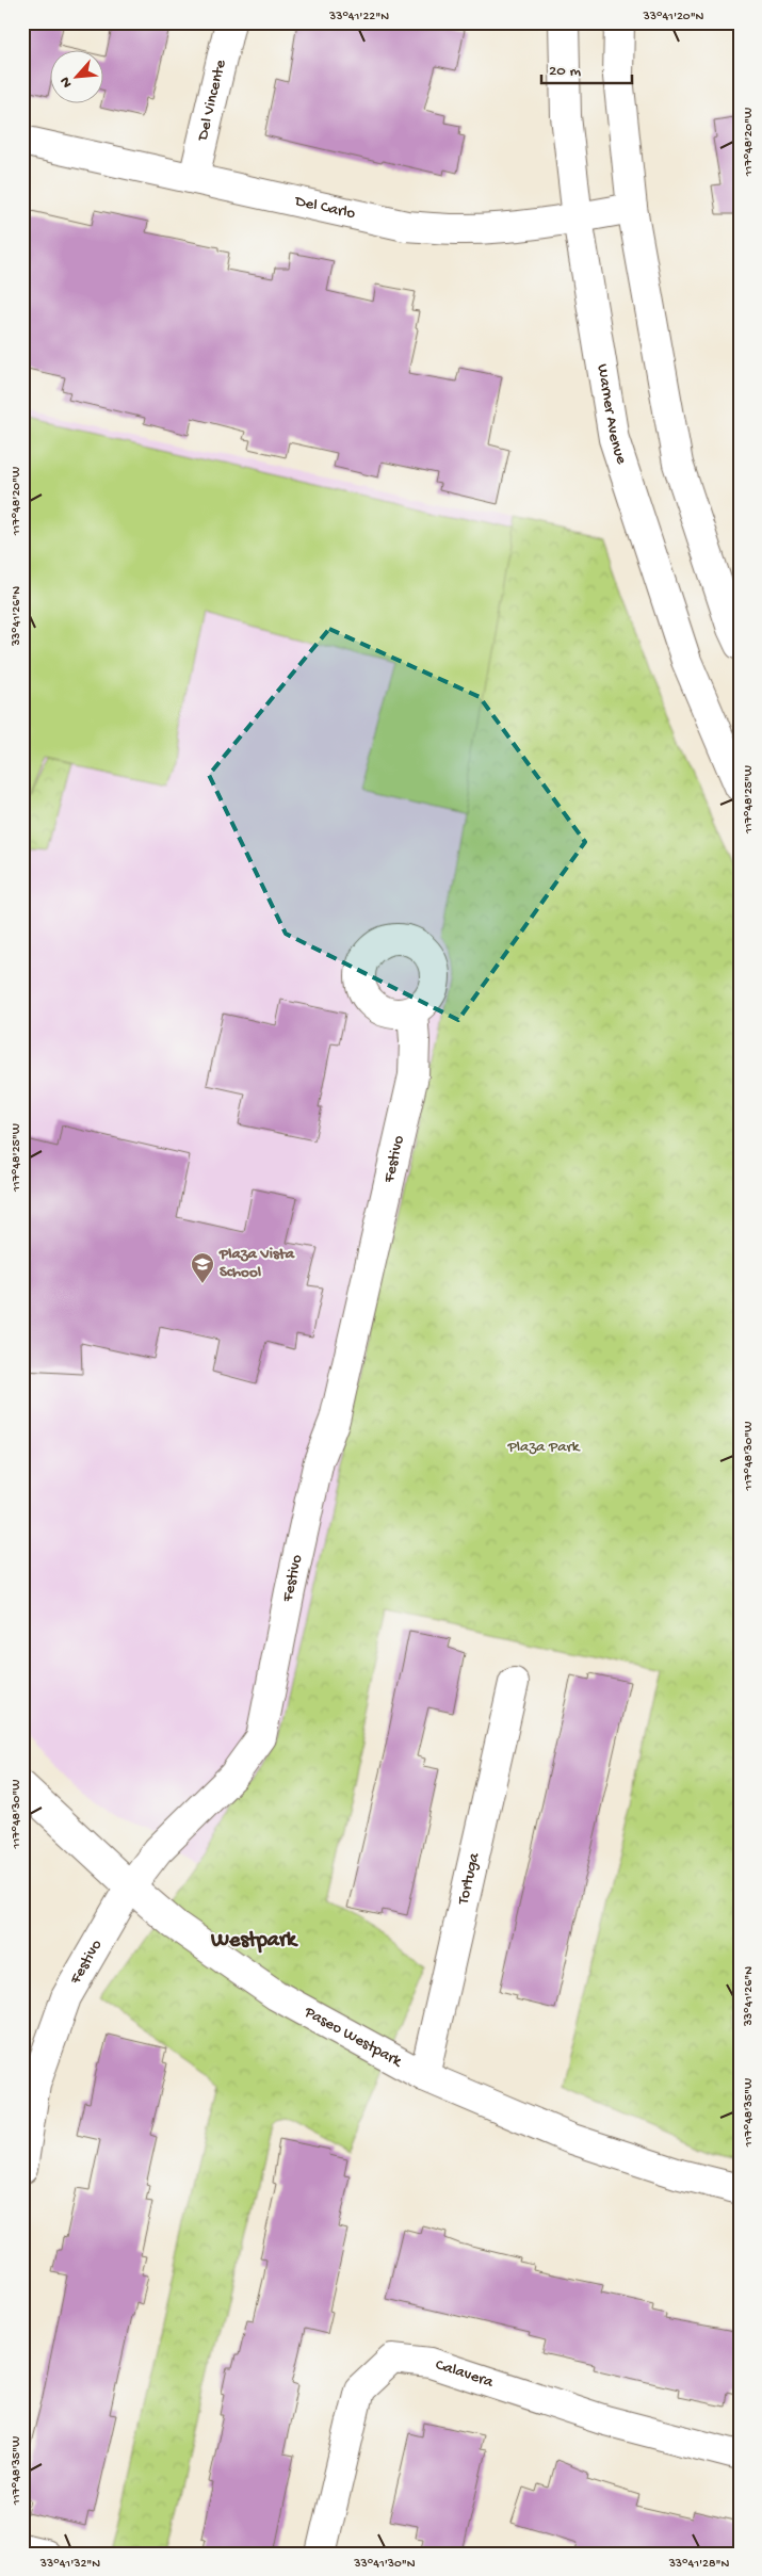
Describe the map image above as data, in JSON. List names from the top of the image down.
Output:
{
  "streets": {
    "street": [
      "Del Vincente",
      "Del Carlo",
      "Warner Avenue",
      "Festivo",
      "Tortuga",
      "Paseo Westpark",
      "Calavera"
    ]
  },
  "crossings": [
    ["Del Vincente", "Del Carlo"],
    ["Del Carlo", "Warner Avenue"],
    ["Festivo", "Paseo Westpark"],
    ["Tortuga", "Paseo Westpark"]
  ],
  "districts": ["Westpark"],
  "parks": ["Plaza Park"],
  "places": {
    "school or university": ["Plaza Vista School"]
  },
  "scale_bar": "20 m",
  "north": "bottom left",
  "coordinates": [
    "33°41'22\"N",
    "33°41'20\"N",
    "117°48'20\"W",
    "33°41'26\"N",
    "117°48'25\"W",
    "117°48'30\"W",
    "117°48'35\"W",
    "33°41'32\"N",
    "33°41'30\"N",
    "33°41'28\"N"
  ]
}
